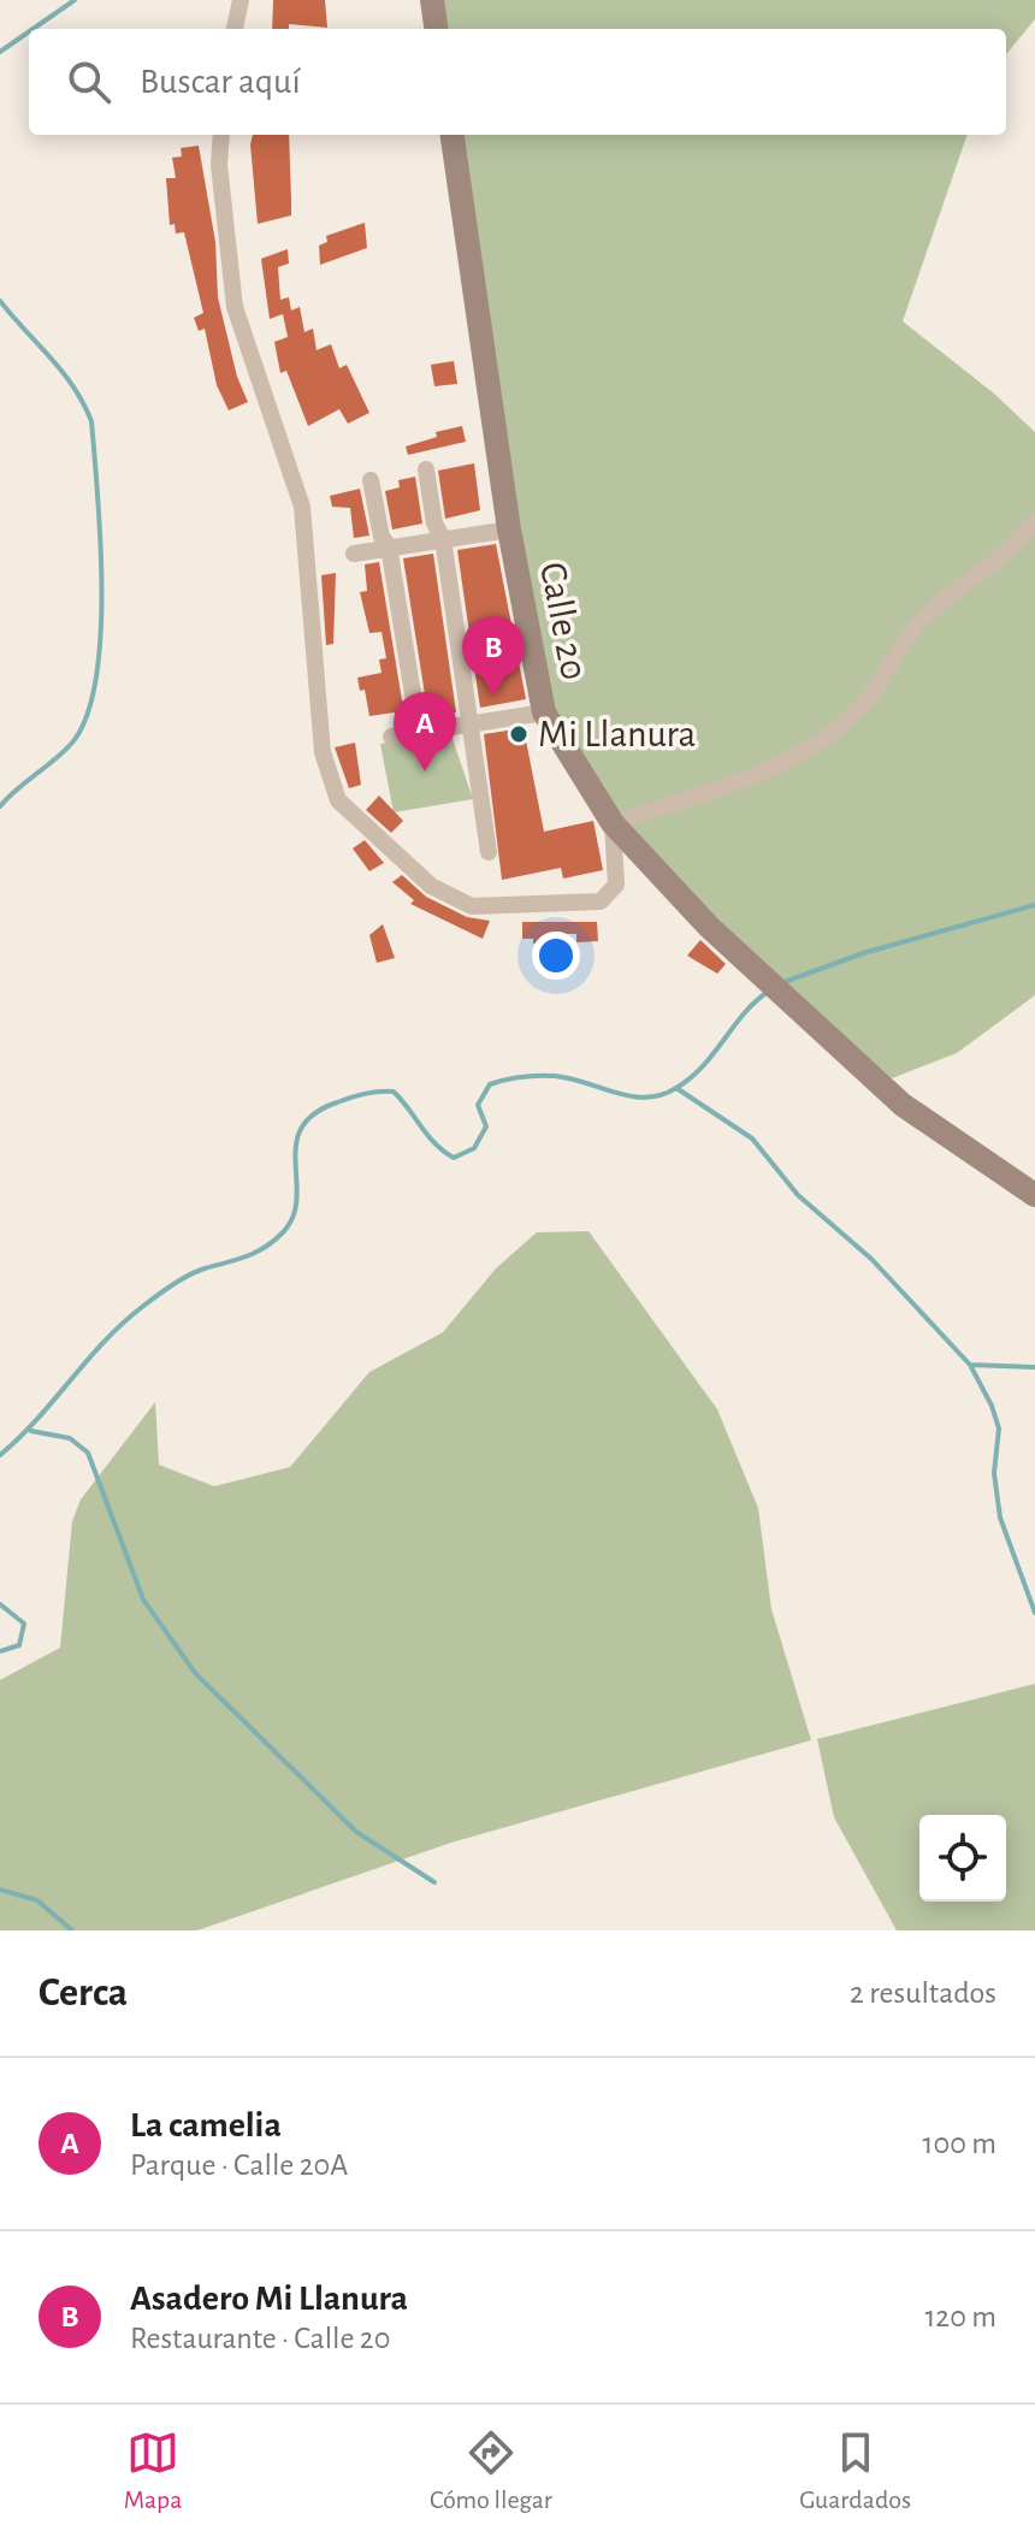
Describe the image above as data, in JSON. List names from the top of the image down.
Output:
{
  "streets": {
    "main road": ["Calle 20"]
  },
  "places": ["Mi Llanura"],
  "page": {
    "search": "Buscar aquí",
    "pins": ["B", "A"],
    "heading": ["Cerca", "2 resultados"],
    "list": [
      {
        "mark": "A",
        "name": "La camelia",
        "note": "Parque · Calle 20A",
        "value": "100 m"
      },
      {
        "mark": "B",
        "name": "Asadero Mi Llanura",
        "note": "Restaurante · Calle 20",
        "value": "120 m"
      }
    ],
    "nav": ["Mapa", "Cómo llegar", "Guardados"]
  }
}
